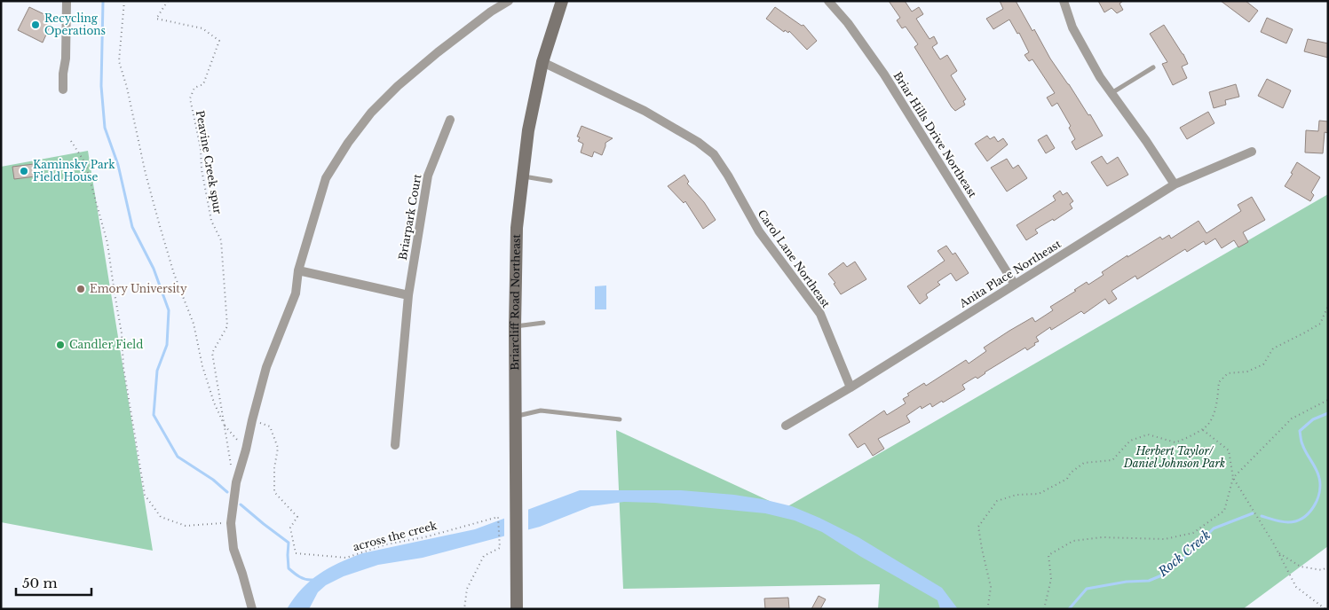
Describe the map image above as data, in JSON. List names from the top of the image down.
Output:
{
  "streets": {
    "main road": ["Briarcliff Road Northeast"],
    "street": [
      "Briar Hills Drive Northeast",
      "Briarpark Court",
      "Carol Lane Northeast",
      "Anita Place Northeast"
    ],
    "path": ["Peavine Creek spur", "across the creek"]
  },
  "crossings": [
    ["Briar Hills Drive Northeast", "Anita Place Northeast"],
    ["Carol Lane Northeast", "Anita Place Northeast"],
    ["Carol Lane Northeast", "Briarcliff Road Northeast"]
  ],
  "water": ["Rock Creek"],
  "parks": ["Herbert Taylor/ Daniel Johnson Park"],
  "places": [
    "Recycling Operations",
    "Kaminsky Park Field House",
    "Emory University",
    "Candler Field"
  ],
  "scale_bar": "50 m"
}
